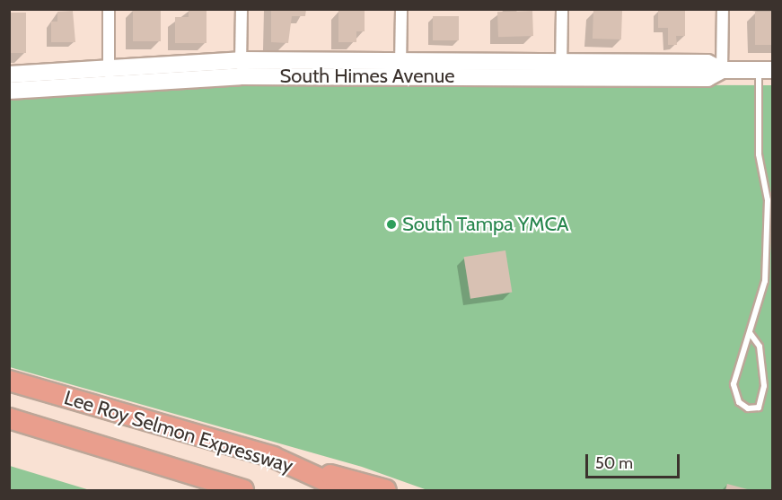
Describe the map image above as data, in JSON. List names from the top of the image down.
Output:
{
  "streets": {
    "highway": ["Lee Roy Selmon Expressway"],
    "street": ["South Himes Avenue"]
  },
  "places": ["South Tampa YMCA"],
  "scale_bar": "50 m"
}
